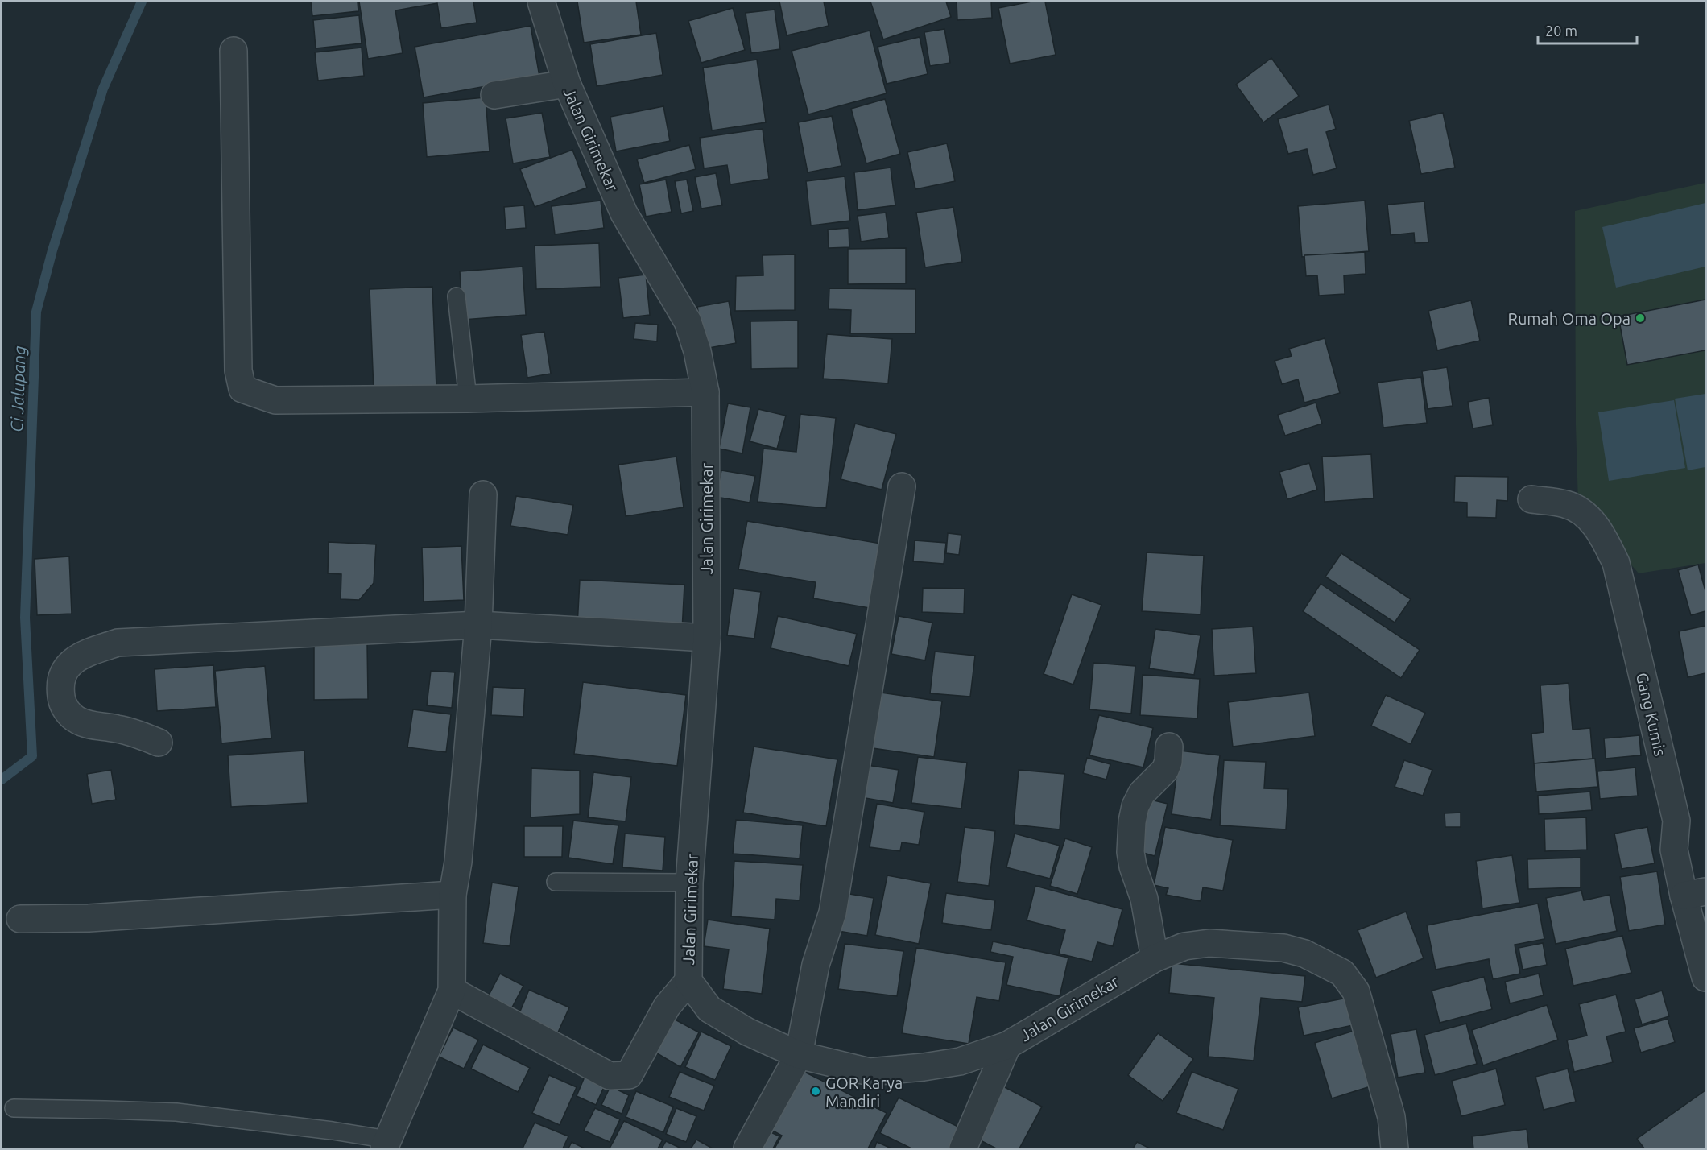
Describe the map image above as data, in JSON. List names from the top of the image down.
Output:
{
  "streets": {
    "street": ["Jalan Girimekar", "Gang Kumis"]
  },
  "water": ["Ci Jalupang"],
  "places": ["Rumah Oma Opa", "GOR Karya Mandiri"],
  "scale_bar": "20 m"
}
